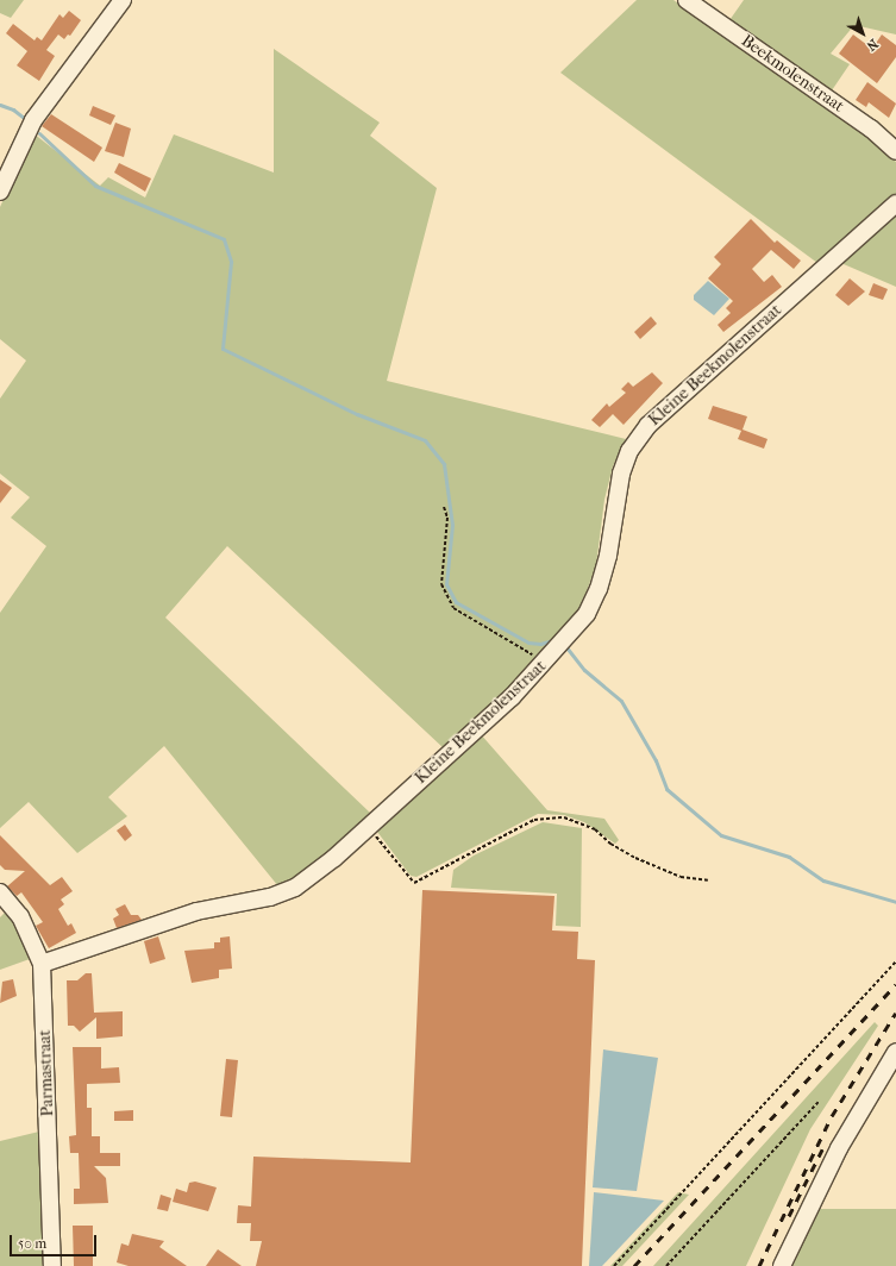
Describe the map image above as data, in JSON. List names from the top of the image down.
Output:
{
  "streets": {
    "street": ["Beekmolenstraat", "Kleine Beekmolenstraat", "Parmastraat"]
  },
  "crossings": [
    ["Kleine Beekmolenstraat", "Parmastraat"]
  ],
  "scale_bar": "50 m",
  "north": "bottom right"
}
